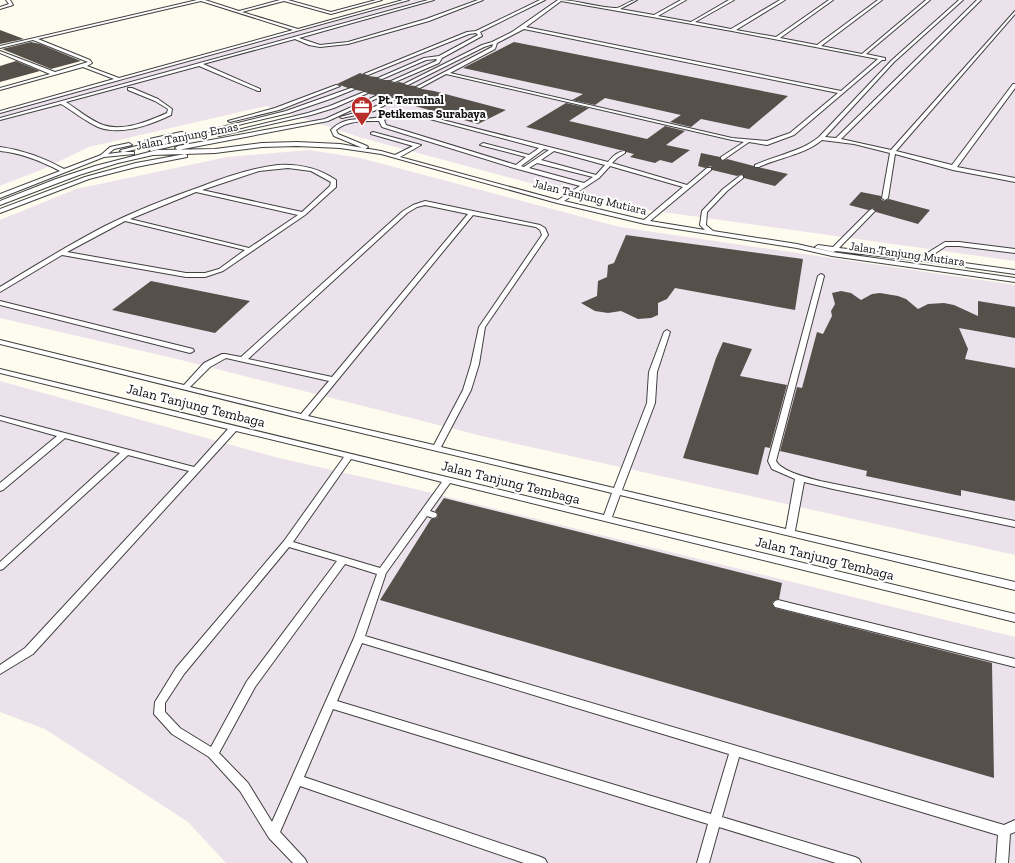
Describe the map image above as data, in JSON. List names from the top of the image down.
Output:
{
  "streets": {
    "lane": ["Jalan Tanjung Emas", "Jalan Tanjung Mutiara", "Jalan Tanjung Tembaga"]
  },
  "crossings": [
    ["Jalan Tanjung Emas", "Jalan Tanjung Mutiara"]
  ],
  "places": {
    "office": ["Pt. Terminal Petikemas Surabaya"]
  }
}
